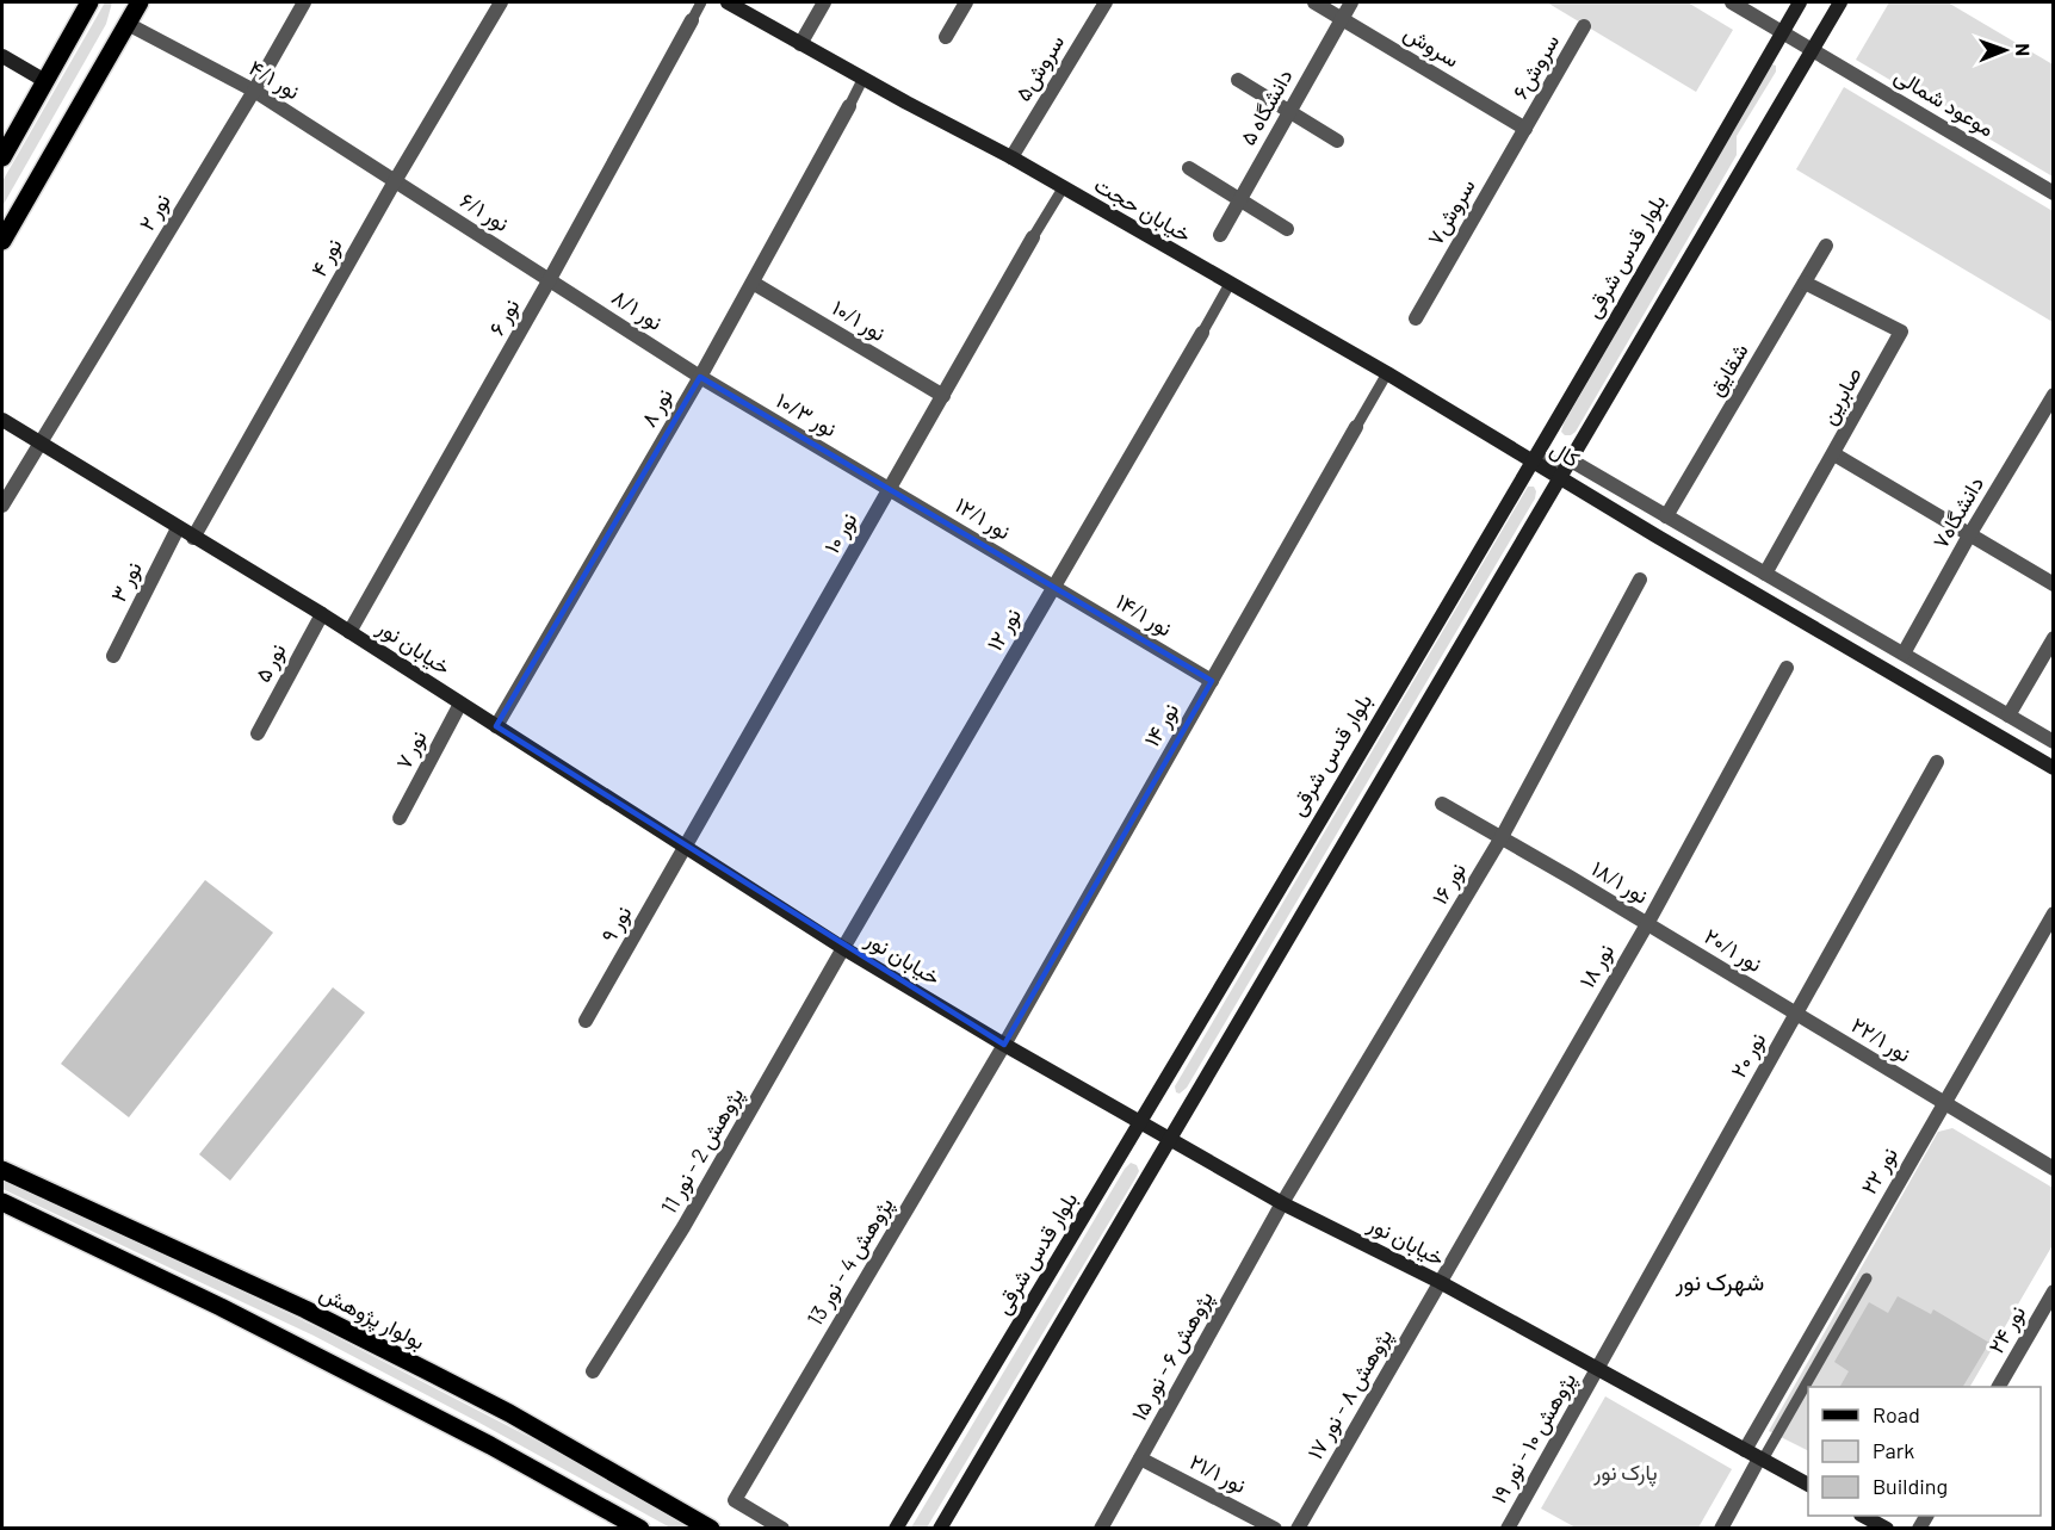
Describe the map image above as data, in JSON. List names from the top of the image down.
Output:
{
  "streets": {
    "main road": [
      "خیابان حجت",
      "بلوار قدس شرقی",
      "کال",
      "خیابان نور",
      "بولوار پژوهش"
    ],
    "street": [
      "سروش",
      "سروش۶",
      "سروش۵",
      "نور ۴/۱",
      "موعود شمالی",
      "دانشگاه ۵",
      "نور ۲",
      "نور ۶/۱",
      "سروش۷",
      "نور ۴",
      "نور ۸/۱",
      "نور ۶",
      "نور ۱۰/۱",
      "شقایق",
      "صابرین",
      "نور ۸",
      "نور ۱۰/۳",
      "دانشگاه۷",
      "نور ۱۲/۱",
      "نور ۱۰",
      "نور ۳",
      "نور ۱۴/۱",
      "نور ۱۲",
      "نور ۵",
      "نور ۱۴",
      "نور ۷",
      "نور ۱۸/۱",
      "نور ۱۶",
      "نور ۹",
      "نور ۲۰/۱",
      "نور ۱۸",
      "نور ۲۲/۱",
      "نور ۲۰",
      "پژوهش 2 - نور 11",
      "نور ۲۲",
      "پژوهش 4 - نور 13",
      "نور ۲۴",
      "پژوهش ۶ - نور ۱۵",
      "پژوهش ۸ - نور ۱۷",
      "پژوهش ۱۰ - نور ۱۹",
      "نور ۲۱/۱"
    ]
  },
  "crossings": [
    ["سروش", "سروش۶"],
    ["سروش", "دانشگاه ۵"],
    ["سروش", "سروش۷"],
    ["سروش۶", "سروش۷"],
    ["سروش۵", "خیابان حجت"],
    ["نور ۴/۱", "نور ۲"],
    ["نور ۴/۱", "نور ۶/۱"],
    ["نور ۴/۱", "نور ۴"],
    ["موعود شمالی", "بلوار قدس شرقی"],
    ["خیابان حجت", "بلوار قدس شرقی"],
    ["خیابان حجت", "کال"],
    ["نور ۲", "خیابان نور"],
    ["نور ۶/۱", "نور ۴"],
    ["نور ۶/۱", "نور ۸/۱"],
    ["نور ۶/۱", "نور ۶"],
    ["بلوار قدس شرقی", "کال"],
    ["بلوار قدس شرقی", "خیابان نور"],
    ["نور ۴", "خیابان نور"],
    ["نور ۸/۱", "نور ۶"],
    ["نور ۸/۱", "نور ۸"],
    ["نور ۸/۱", "نور ۱۰/۳"],
    ["نور ۶", "خیابان نور"],
    ["نور ۱۰/۱", "نور ۸"],
    ["نور ۱۰/۱", "نور ۱۰"],
    ["شقایق", "صابرین"],
    ["شقایق", "کال"],
    ["صابرین", "کال"],
    ["نور ۸", "نور ۱۰/۳"],
    ["نور ۸", "خیابان نور"],
    ["نور ۱۰/۳", "نور ۱۲/۱"],
    ["نور ۱۰/۳", "نور ۱۰"],
    ["کال", "دانشگاه۷"],
    ["نور ۱۲/۱", "نور ۱۰"],
    ["نور ۱۲/۱", "نور ۱۴/۱"],
    ["نور ۱۲/۱", "نور ۱۲"],
    ["نور ۱۰", "خیابان نور"],
    ["نور ۱۰", "نور ۹"],
    ["نور ۳", "خیابان نور"],
    ["نور ۱۴/۱", "نور ۱۲"],
    ["نور ۱۴/۱", "نور ۱۴"],
    ["نور ۱۲", "خیابان نور"],
    ["نور ۱۲", "پژوهش 2 - نور 11"],
    ["خیابان نور", "نور ۵"],
    ["خیابان نور", "نور ۱۴"],
    ["خیابان نور", "نور ۷"],
    ["خیابان نور", "نور ۱۶"],
    ["خیابان نور", "نور ۹"],
    ["خیابان نور", "نور ۱۸"],
    ["خیابان نور", "نور ۲۰"],
    ["خیابان نور", "پژوهش 2 - نور 11"],
    ["خیابان نور", "نور ۲۲"],
    ["خیابان نور", "پژوهش 4 - نور 13"],
    ["خیابان نور", "پژوهش ۶ - نور ۱۵"],
    ["خیابان نور", "پژوهش ۸ - نور ۱۷"],
    ["خیابان نور", "پژوهش ۱۰ - نور ۱۹"],
    ["نور ۱۴", "پژوهش 4 - نور 13"],
    ["نور ۱۸/۱", "نور ۱۶"],
    ["نور ۱۸/۱", "نور ۲۰/۱"],
    ["نور ۱۸/۱", "نور ۱۸"],
    ["نور ۱۶", "پژوهش ۶ - نور ۱۵"],
    ["نور ۲۰/۱", "نور ۱۸"],
    ["نور ۲۰/۱", "نور ۲۲/۱"],
    ["نور ۲۰/۱", "نور ۲۰"],
    ["نور ۱۸", "پژوهش ۸ - نور ۱۷"],
    ["نور ۲۲/۱", "نور ۲۰"],
    ["نور ۲۲/۱", "نور ۲۲"],
    ["نور ۲۰", "پژوهش ۱۰ - نور ۱۹"],
    ["پژوهش ۶ - نور ۱۵", "نور ۲۱/۱"]
  ],
  "districts": ["شهرک نور"],
  "parks": ["پارک نور"],
  "legend": ["Road", "Park", "Building"],
  "north": "right"
}
